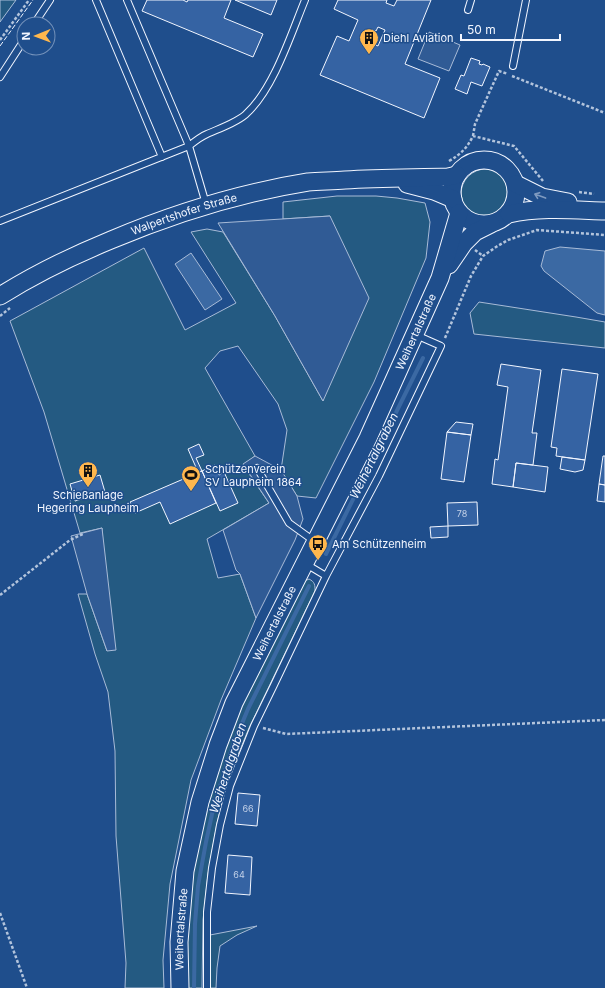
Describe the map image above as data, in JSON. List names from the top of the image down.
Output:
{
  "streets": {
    "street": ["Walpertshofer Straße", "Weihertalstraße"]
  },
  "crossings": [
    ["Walpertshofer Straße", "Weihertalstraße"]
  ],
  "water": ["Weihertalgraben"],
  "places": {
    "building": ["Diehl Aviation", "Schießanlage Hegering Laupheim"],
    "sports": ["Schützenverein SV Laupheim 1864"],
    "bus stop": ["Am Schützenheim"]
  },
  "house_numbers": ["78", "66", "64"],
  "scale_bar": "50 m",
  "north": "left"
}
